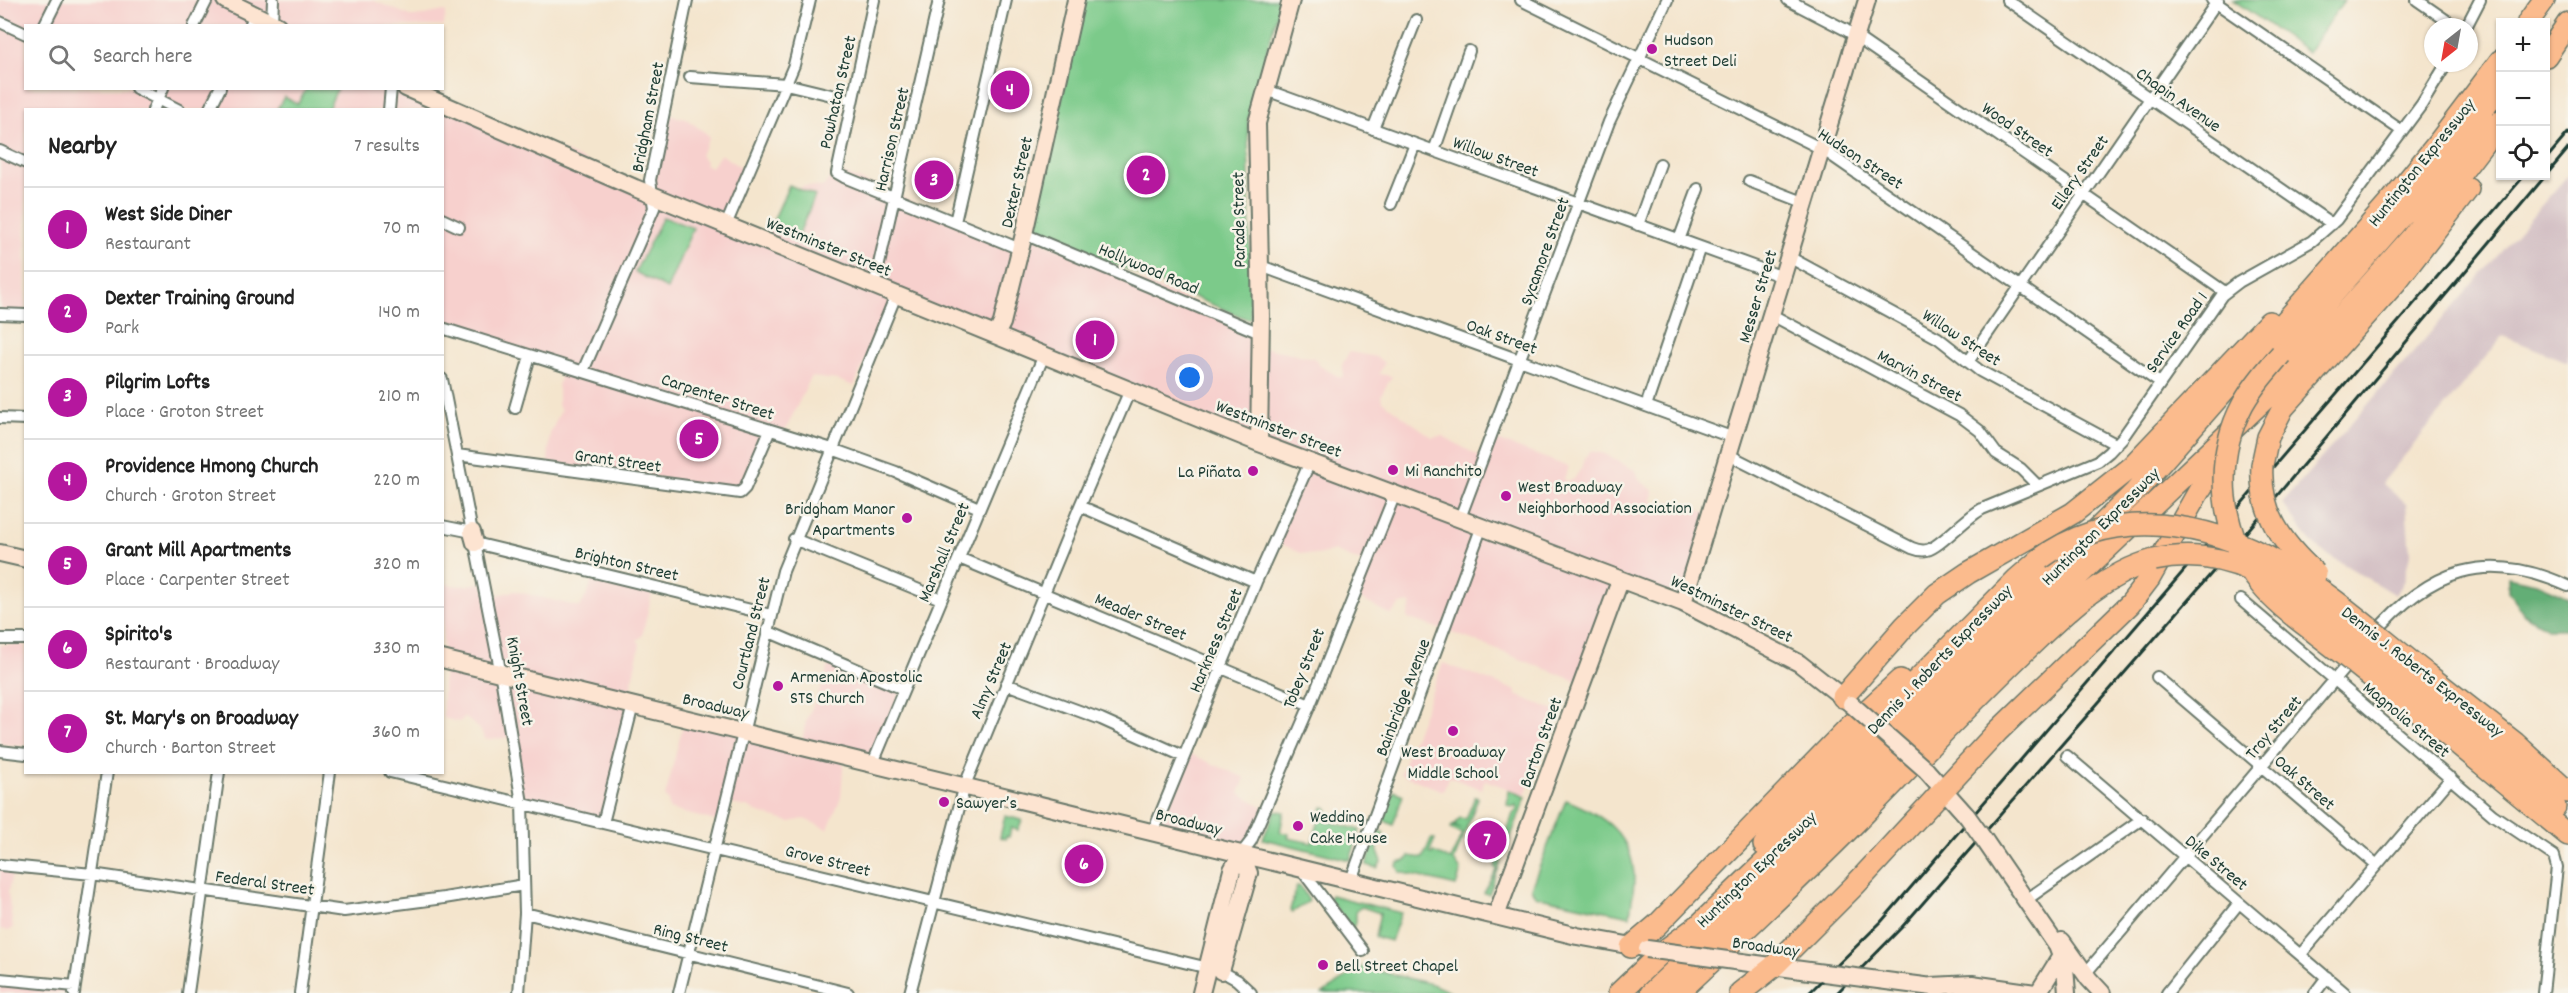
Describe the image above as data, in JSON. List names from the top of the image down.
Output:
{
  "streets": {
    "highway": ["Huntington Expressway", "Dennis J. Roberts Expressway"],
    "main road": [
      "Dexter Street",
      "Parade Street",
      "Westminster Street",
      "Messer Street",
      "Tobey Street",
      "Broadway",
      "Barton Street"
    ],
    "street": [
      "Powhatan Street",
      "Chapin Avenue",
      "Bridgham Street",
      "Wood Street",
      "Harrison Street",
      "Willow Street",
      "Hudson Street",
      "Ellery Street",
      "Sycamore Street",
      "Hollywood Road",
      "Service Road 1",
      "Oak Street",
      "Marvin Street",
      "Carpenter Street",
      "Grant Street",
      "Marshall Street",
      "Brighton Street",
      "Meader Street",
      "Courtland Street",
      "Harkness Street",
      "Almy Street",
      "Knight Street",
      "Bainbridge Avenue",
      "Magnolia Street",
      "Troy Street",
      "Grove Street",
      "Dike Street",
      "Federal Street",
      "Ring Street"
    ]
  },
  "crossings": [
    ["Powhatan Street", "Harrison Street"],
    ["Powhatan Street", "Dexter Street"],
    ["Powhatan Street", "Hollywood Road"],
    ["Chapin Avenue", "Ellery Street"],
    ["Chapin Avenue", "Service Road 1"],
    ["Bridgham Street", "Westminster Street"],
    ["Bridgham Street", "Carpenter Street"],
    ["Wood Street", "Ellery Street"],
    ["Wood Street", "Messer Street"],
    ["Wood Street", "Service Road 1"],
    ["Harrison Street", "Westminster Street"],
    ["Willow Street", "Ellery Street"],
    ["Willow Street", "Parade Street"],
    ["Willow Street", "Sycamore Street"],
    ["Willow Street", "Messer Street"],
    ["Willow Street", "Service Road 1"],
    ["Hudson Street", "Ellery Street"],
    ["Hudson Street", "Sycamore Street"],
    ["Hudson Street", "Messer Street"],
    ["Hudson Street", "Service Road 1"],
    ["Huntington Expressway", "Dennis J. Roberts Expressway"],
    ["Huntington Expressway", "Broadway"],
    ["Dexter Street", "Westminster Street"],
    ["Dexter Street", "Hollywood Road"],
    ["Parade Street", "Westminster Street"],
    ["Parade Street", "Hollywood Road"],
    ["Parade Street", "Oak Street"],
    ["Westminster Street", "Sycamore Street"],
    ["Westminster Street", "Messer Street"],
    ["Westminster Street", "Marshall Street"],
    ["Westminster Street", "Courtland Street"],
    ["Westminster Street", "Harkness Street"],
    ["Westminster Street", "Tobey Street"],
    ["Westminster Street", "Almy Street"],
    ["Westminster Street", "Bainbridge Avenue"],
    ["Westminster Street", "Troy Street"],
    ["Westminster Street", "Barton Street"],
    ["Sycamore Street", "Oak Street"],
    ["Messer Street", "Oak Street"],
    ["Messer Street", "Marvin Street"],
    ["Service Road 1", "Oak Street"],
    ["Service Road 1", "Marvin Street"],
    ["Oak Street", "Troy Street"],
    ["Carpenter Street", "Grant Street"],
    ["Carpenter Street", "Marshall Street"],
    ["Carpenter Street", "Courtland Street"],
    ["Grant Street", "Knight Street"],
    ["Marshall Street", "Meader Street"],
    ["Marshall Street", "Broadway"],
    ["Brighton Street", "Courtland Street"],
    ["Brighton Street", "Knight Street"],
    ["Meader Street", "Harkness Street"],
    ["Meader Street", "Tobey Street"],
    ["Meader Street", "Almy Street"],
    ["Courtland Street", "Broadway"],
    ["Courtland Street", "Grove Street"],
    ["Courtland Street", "Ring Street"],
    ["Harkness Street", "Broadway"],
    ["Dennis J. Roberts Expressway", "Broadway"],
    ["Tobey Street", "Broadway"],
    ["Tobey Street", "Grove Street"],
    ["Almy Street", "Broadway"],
    ["Almy Street", "Grove Street"],
    ["Knight Street", "Broadway"],
    ["Knight Street", "Grove Street"],
    ["Knight Street", "Federal Street"],
    ["Knight Street", "Ring Street"],
    ["Bainbridge Avenue", "Broadway"],
    ["Broadway", "Barton Street"],
    ["Magnolia Street", "Troy Street"],
    ["Troy Street", "Dike Street"]
  ],
  "places": [
    "Hudson Street Deli",
    "Mi Ranchito",
    "La Piñata",
    "West Broadway Neighborhood Association",
    "Bridgham Manor Apartments",
    "Armenian Apostolic STS Church",
    "West Broadway Middle School",
    "Sawyer’s",
    "Wedding Cake House",
    "Bell Street Chapel"
  ],
  "north": "bottom left",
  "page": {
    "map_buttons": ["+", "−"],
    "search": "Search here",
    "pins": [
      "4",
      "2",
      "3",
      "1",
      "5",
      "7",
      "6"
    ],
    "heading": ["Nearby", "7 results"],
    "list": [
      {
        "mark": "1",
        "name": "West Side Diner",
        "note": "Restaurant",
        "value": "70 m"
      },
      {
        "mark": "2",
        "name": "Dexter Training Ground",
        "note": "Park",
        "value": "140 m"
      },
      {
        "mark": "3",
        "name": "Pilgrim Lofts",
        "note": "Place · Groton Street",
        "value": "210 m"
      },
      {
        "mark": "4",
        "name": "Providence Hmong Church",
        "note": "Church · Groton Street",
        "value": "220 m"
      },
      {
        "mark": "5",
        "name": "Grant Mill Apartments",
        "note": "Place · Carpenter Street",
        "value": "320 m"
      },
      {
        "mark": "6",
        "name": "Spirito's",
        "note": "Restaurant · Broadway",
        "value": "330 m"
      },
      {
        "mark": "7",
        "name": "St. Mary's on Broadway",
        "note": "Church · Barton Street",
        "value": "360 m"
      }
    ]
  }
}
